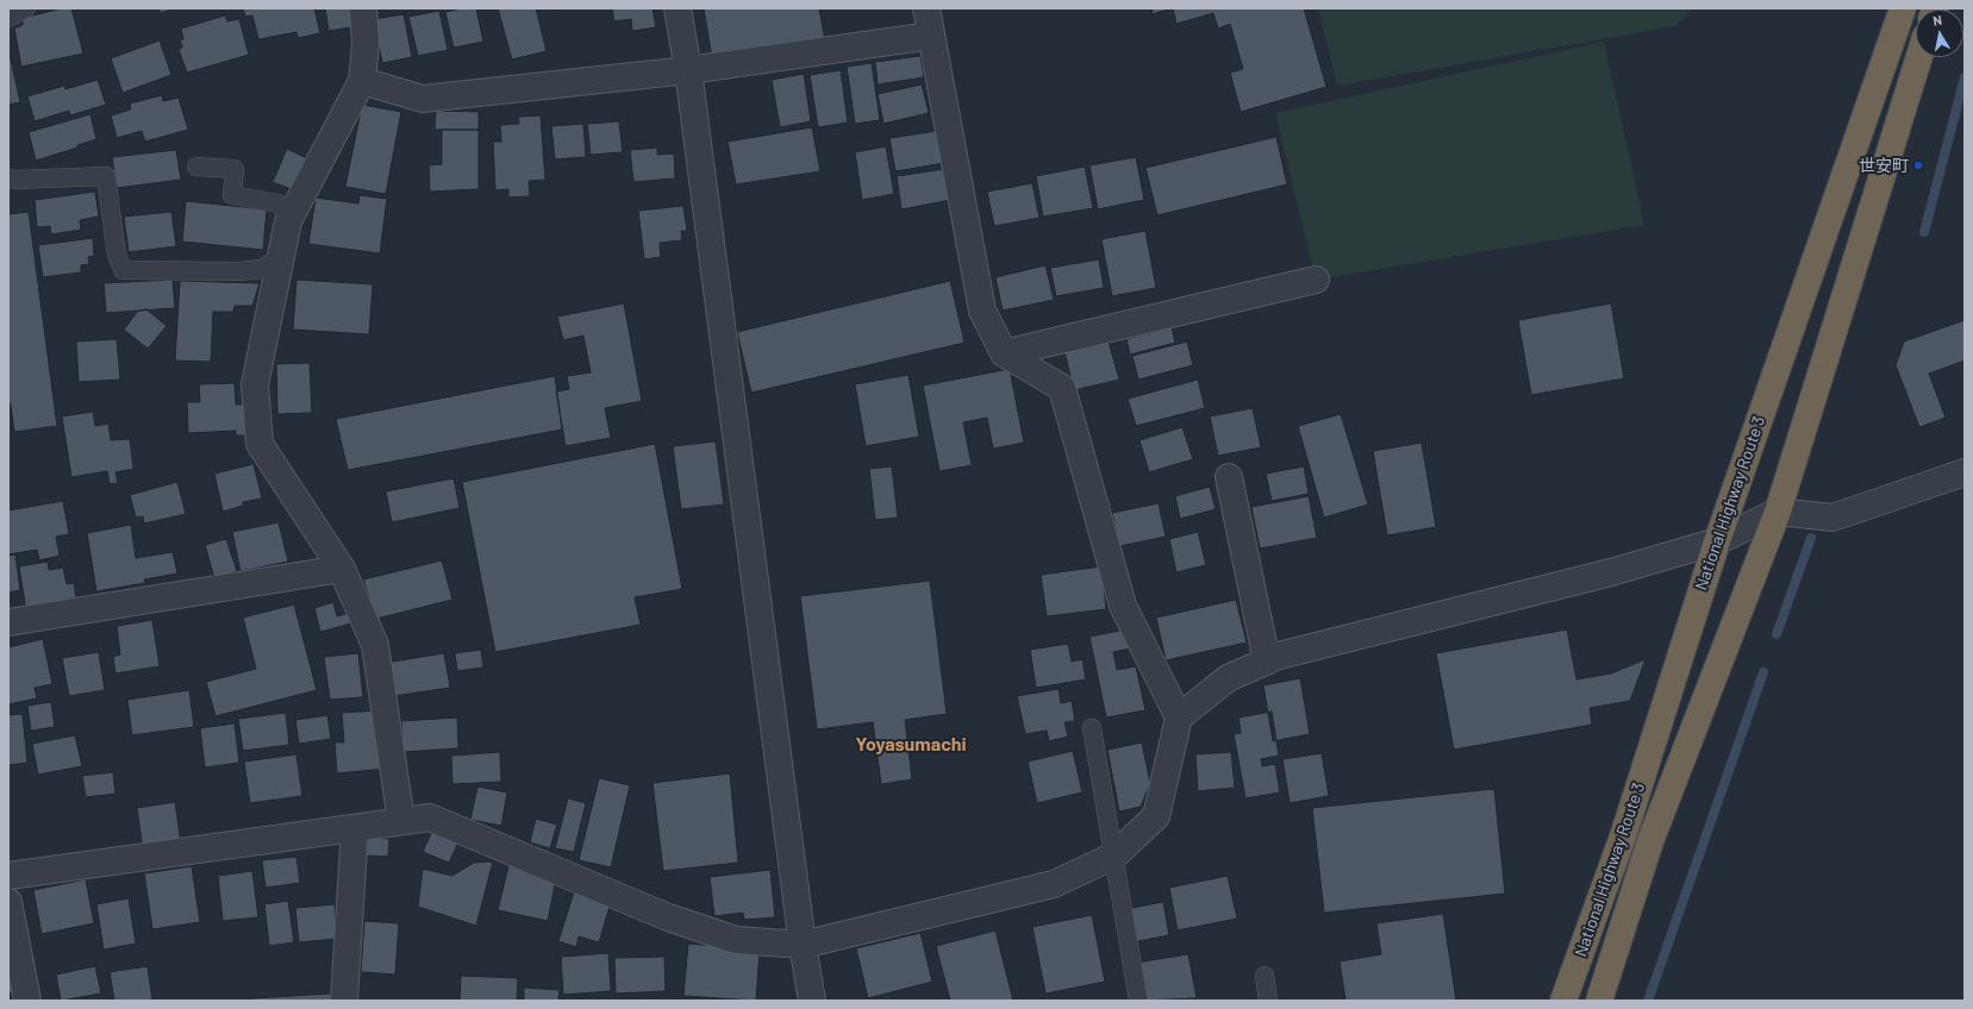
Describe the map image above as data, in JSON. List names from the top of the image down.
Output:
{
  "streets": {
    "highway": ["National Highway Route 3"]
  },
  "districts": ["Yoyasumachi"],
  "places": ["世安町"],
  "north": "top"
}
